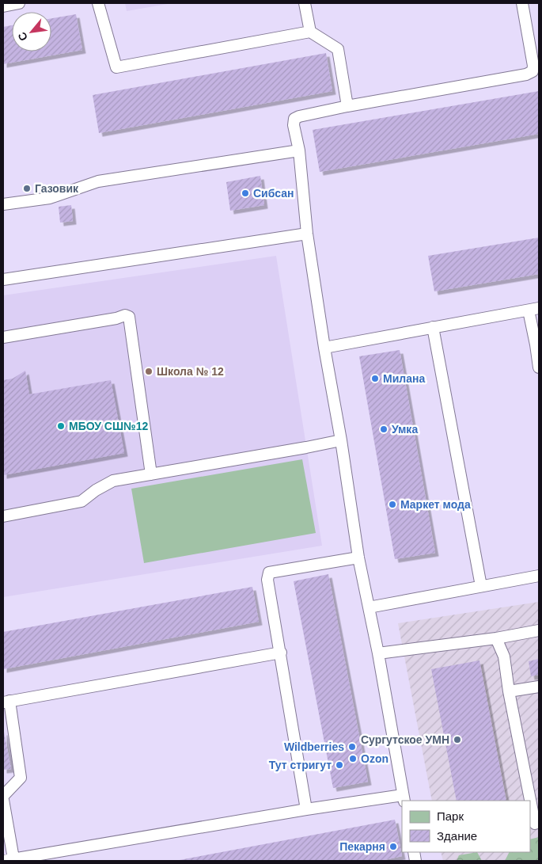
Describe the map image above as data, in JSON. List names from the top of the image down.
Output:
{
  "places": [
    "Газовик",
    "Сибсан",
    "Школа № 12",
    "Милана",
    "МБОУ СШ№12",
    "Умка",
    "Маркет мода",
    "Сургутское УМН",
    "Wildberries",
    "Ozon",
    "Тут стригут",
    "Пекарня"
  ],
  "legend": ["Парк", "Здание"],
  "north": "bottom left"
}
